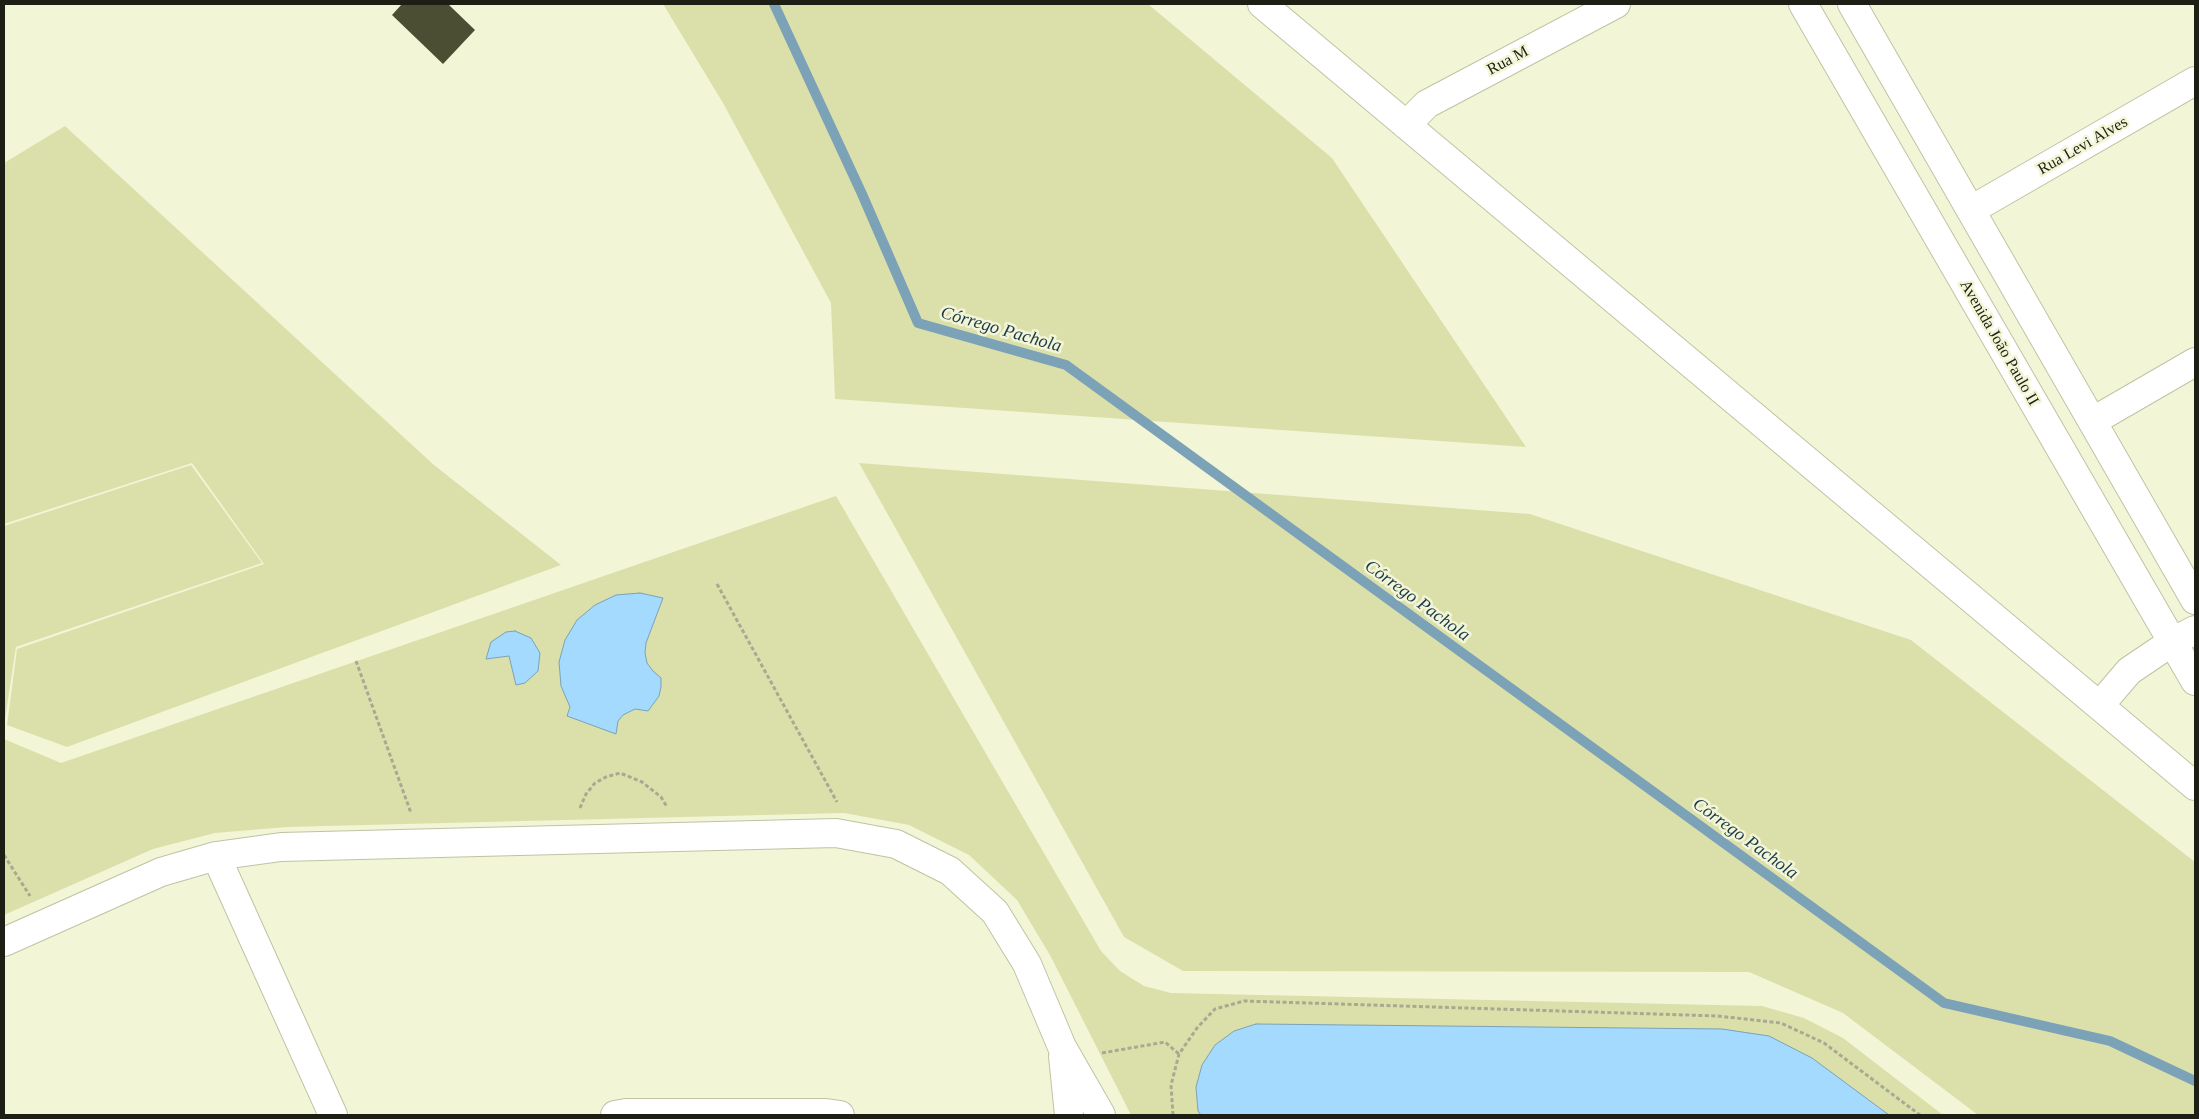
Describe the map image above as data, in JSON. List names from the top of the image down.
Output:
{
  "streets": {
    "street": ["Rua M", "Rua Levi Alves", "Avenida João Paulo II"]
  },
  "crossings": [
    ["Rua Levi Alves", "Avenida João Paulo II"]
  ],
  "water": ["Córrego Pachola"]
}
